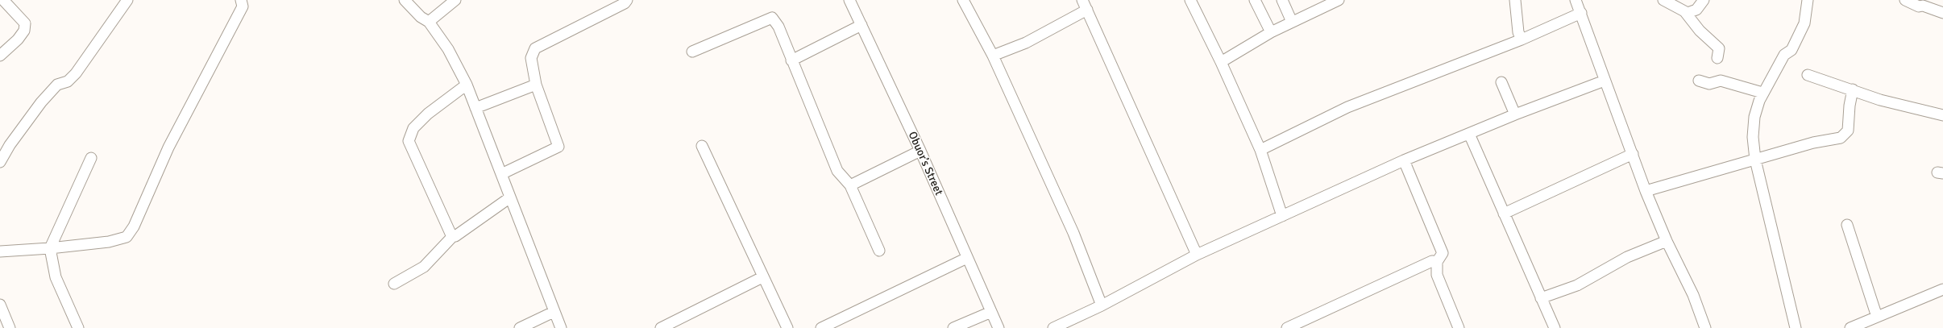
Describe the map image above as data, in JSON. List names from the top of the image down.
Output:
{
  "streets": {
    "street": ["Obuor’s Street"]
  }
}
